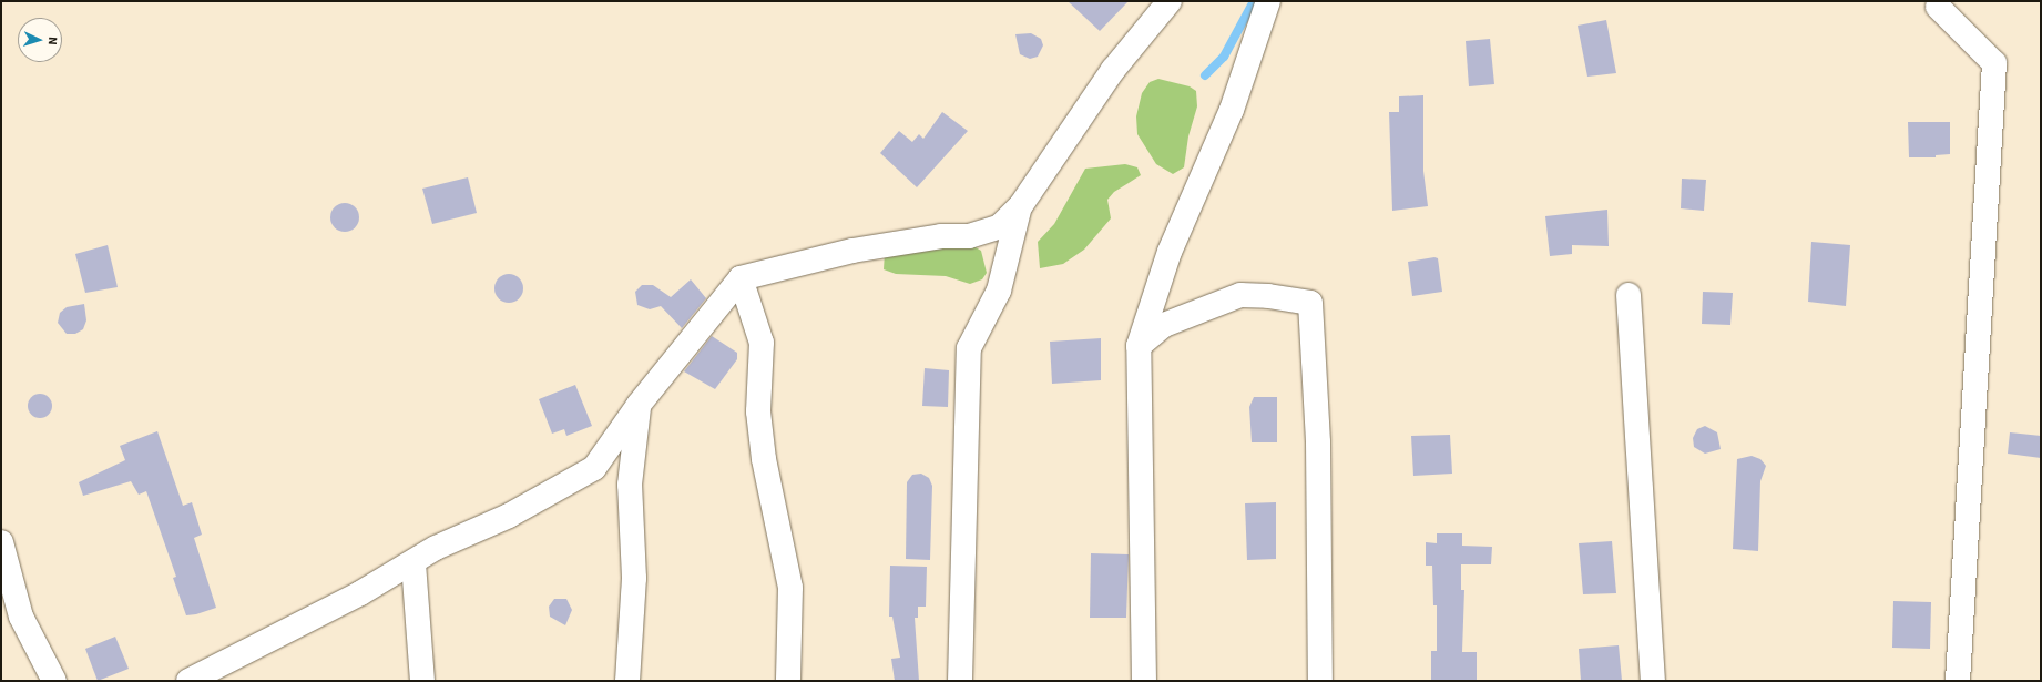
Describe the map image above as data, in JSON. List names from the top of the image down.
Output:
{
  "north": "right"
}
